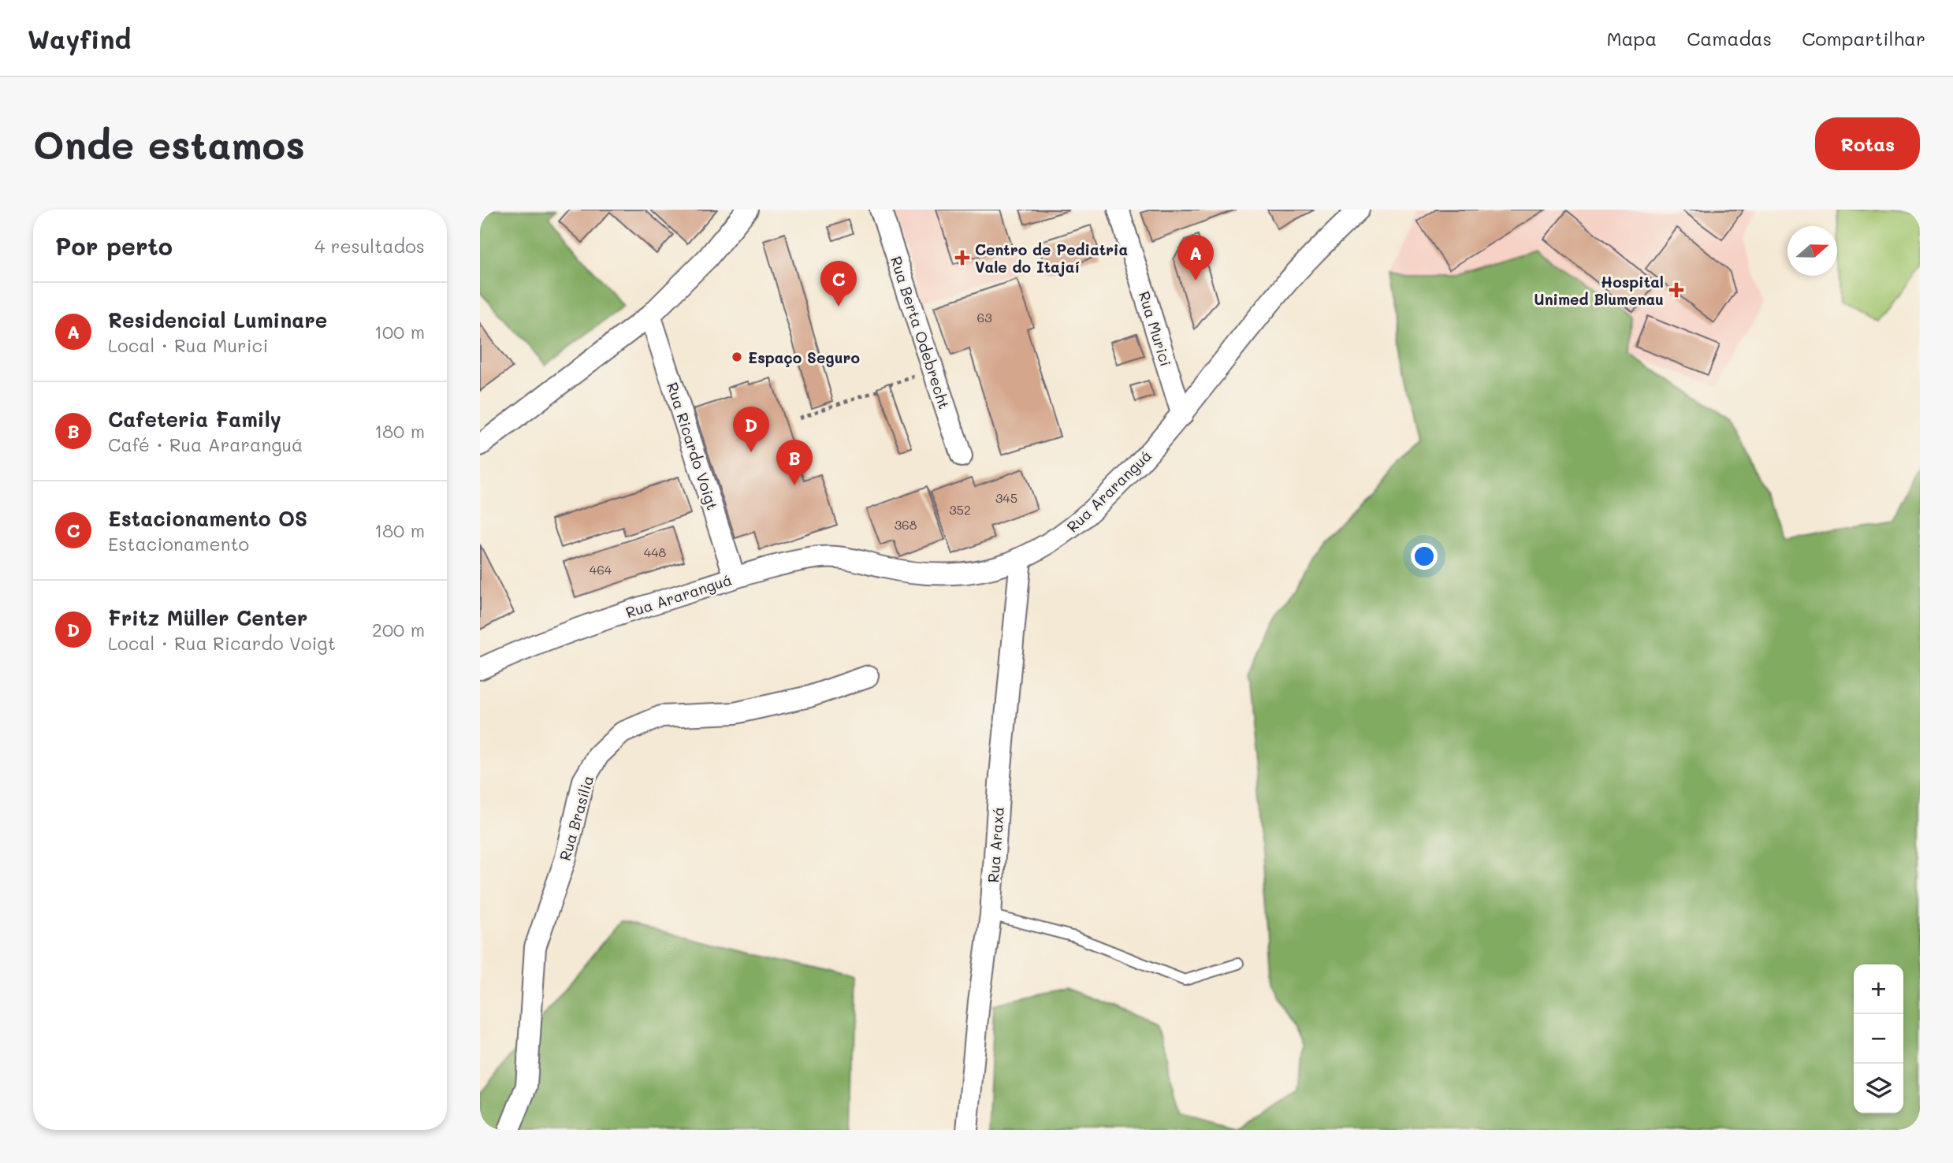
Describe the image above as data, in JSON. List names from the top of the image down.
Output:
{
  "streets": {
    "street": [
      "Rua Murici",
      "Rua Berta Odebrecht",
      "Rua Ricardo Voigt",
      "Rua Araranguá",
      "Rua Brasília",
      "Rua Araxá"
    ]
  },
  "crossings": [
    ["Rua Murici", "Rua Araranguá"],
    ["Rua Ricardo Voigt", "Rua Araranguá"],
    ["Rua Araranguá", "Rua Araxá"]
  ],
  "places": {
    "health": ["Centro de Pediatria Vale do Itajaí", "Hospital Unimed Blumenau"],
    "other": ["Espaço Seguro"]
  },
  "house_numbers": [
    "63",
    "345",
    "352",
    "368",
    "448",
    "464"
  ],
  "north": "right",
  "page": {
    "header": "Wayfind",
    "nav": ["Mapa", "Camadas", "Compartilhar"],
    "buttons": "Rotas",
    "title": "Onde estamos",
    "heading": ["Por perto", "4 resultados"],
    "pins": [
      "A",
      "C",
      "D",
      "B"
    ],
    "list": [
      {
        "mark": "A",
        "name": "Residencial Luminare",
        "note": "Local · Rua Murici",
        "value": "100 m"
      },
      {
        "mark": "B",
        "name": "Cafeteria Family",
        "note": "Café · Rua Araranguá",
        "value": "180 m"
      },
      {
        "mark": "C",
        "name": "Estacionamento OS",
        "note": "Estacionamento",
        "value": "180 m"
      },
      {
        "mark": "D",
        "name": "Fritz Müller Center",
        "note": "Local · Rua Ricardo Voigt",
        "value": "200 m"
      }
    ],
    "map_buttons": ["+", "−"]
  }
}
